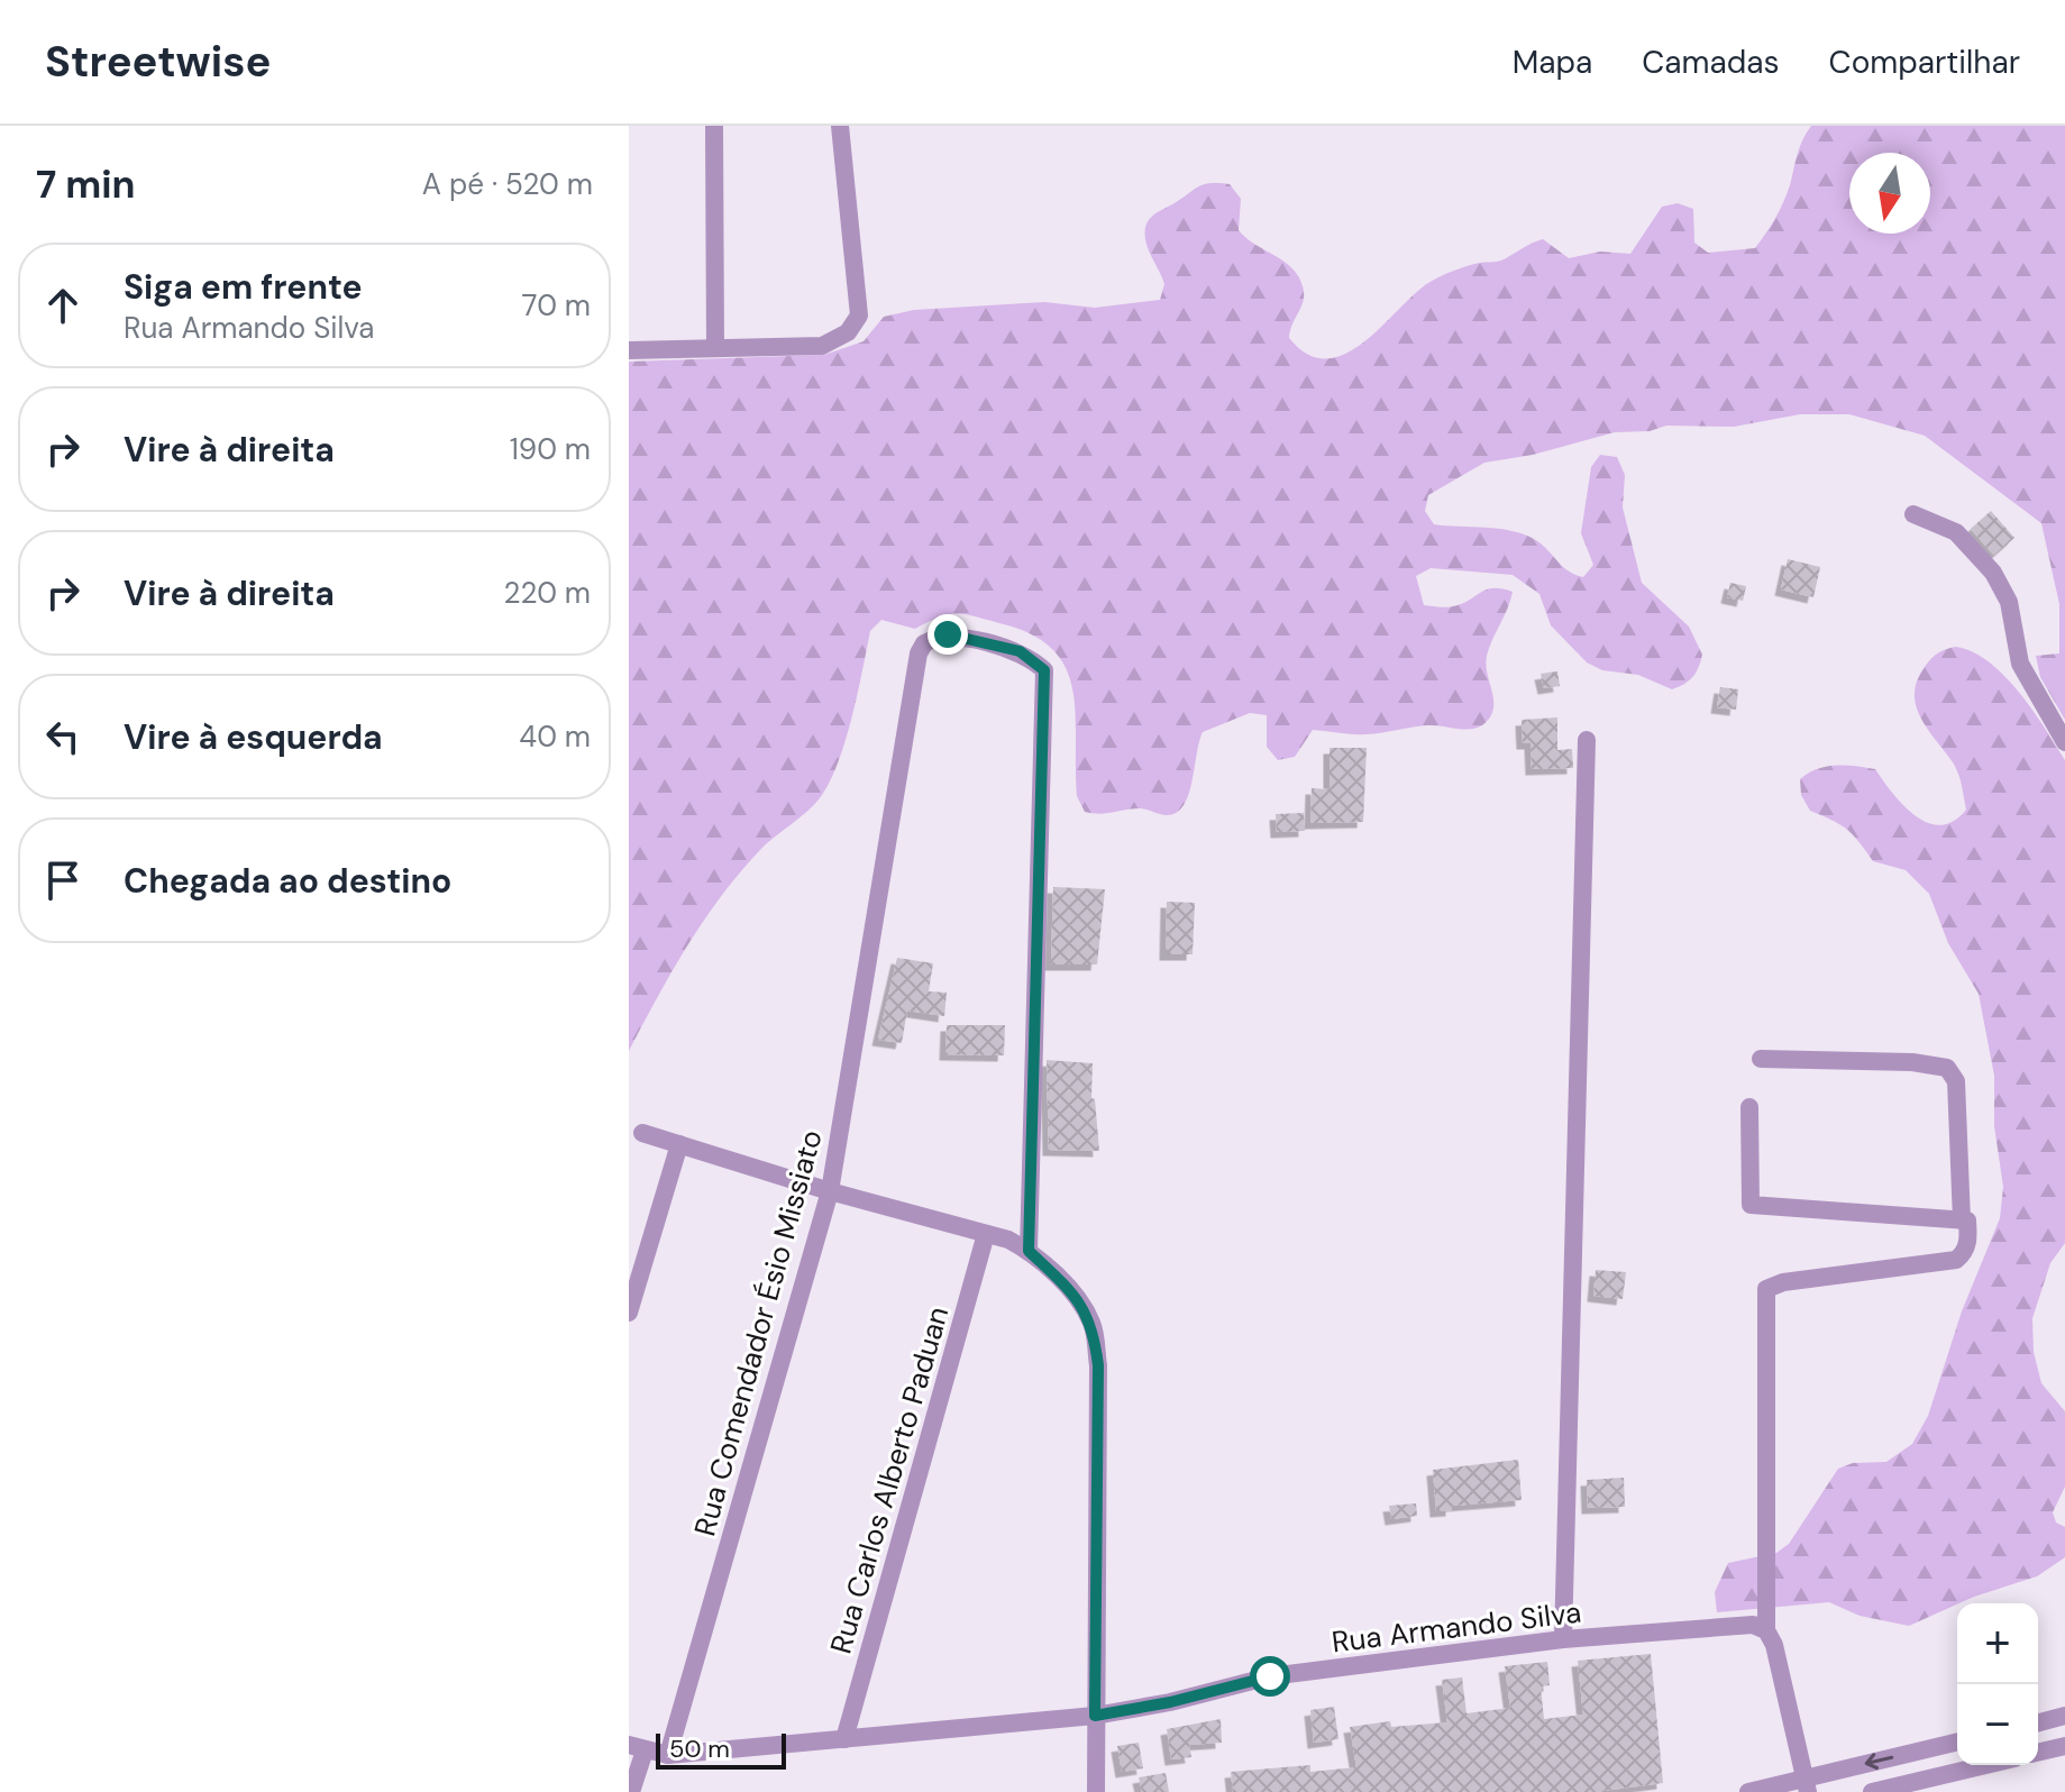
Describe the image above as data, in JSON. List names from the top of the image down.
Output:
{
  "streets": {
    "street": ["Rua Comendador Ésio Missiato", "Rua Carlos Alberto Paduan", "Rua Armando Silva"]
  },
  "crossings": [
    ["Rua Comendador Ésio Missiato", "Rua Armando Silva"],
    ["Rua Carlos Alberto Paduan", "Rua Armando Silva"]
  ],
  "scale_bar": "50 m",
  "north": "bottom",
  "page": {
    "header": "Streetwise",
    "nav": ["Mapa", "Camadas", "Compartilhar"],
    "heading": ["7 min", "A pé · 520 m"],
    "list": [
      ["Siga em frente", "Rua Armando Silva", "70 m"],
      ["Vire à direita", "190 m"],
      ["Vire à direita", "220 m"],
      ["Vire à esquerda", "40 m"],
      "Chegada ao destino"
    ],
    "map_buttons": ["+", "−"],
    "scale": "50 m"
  }
}
